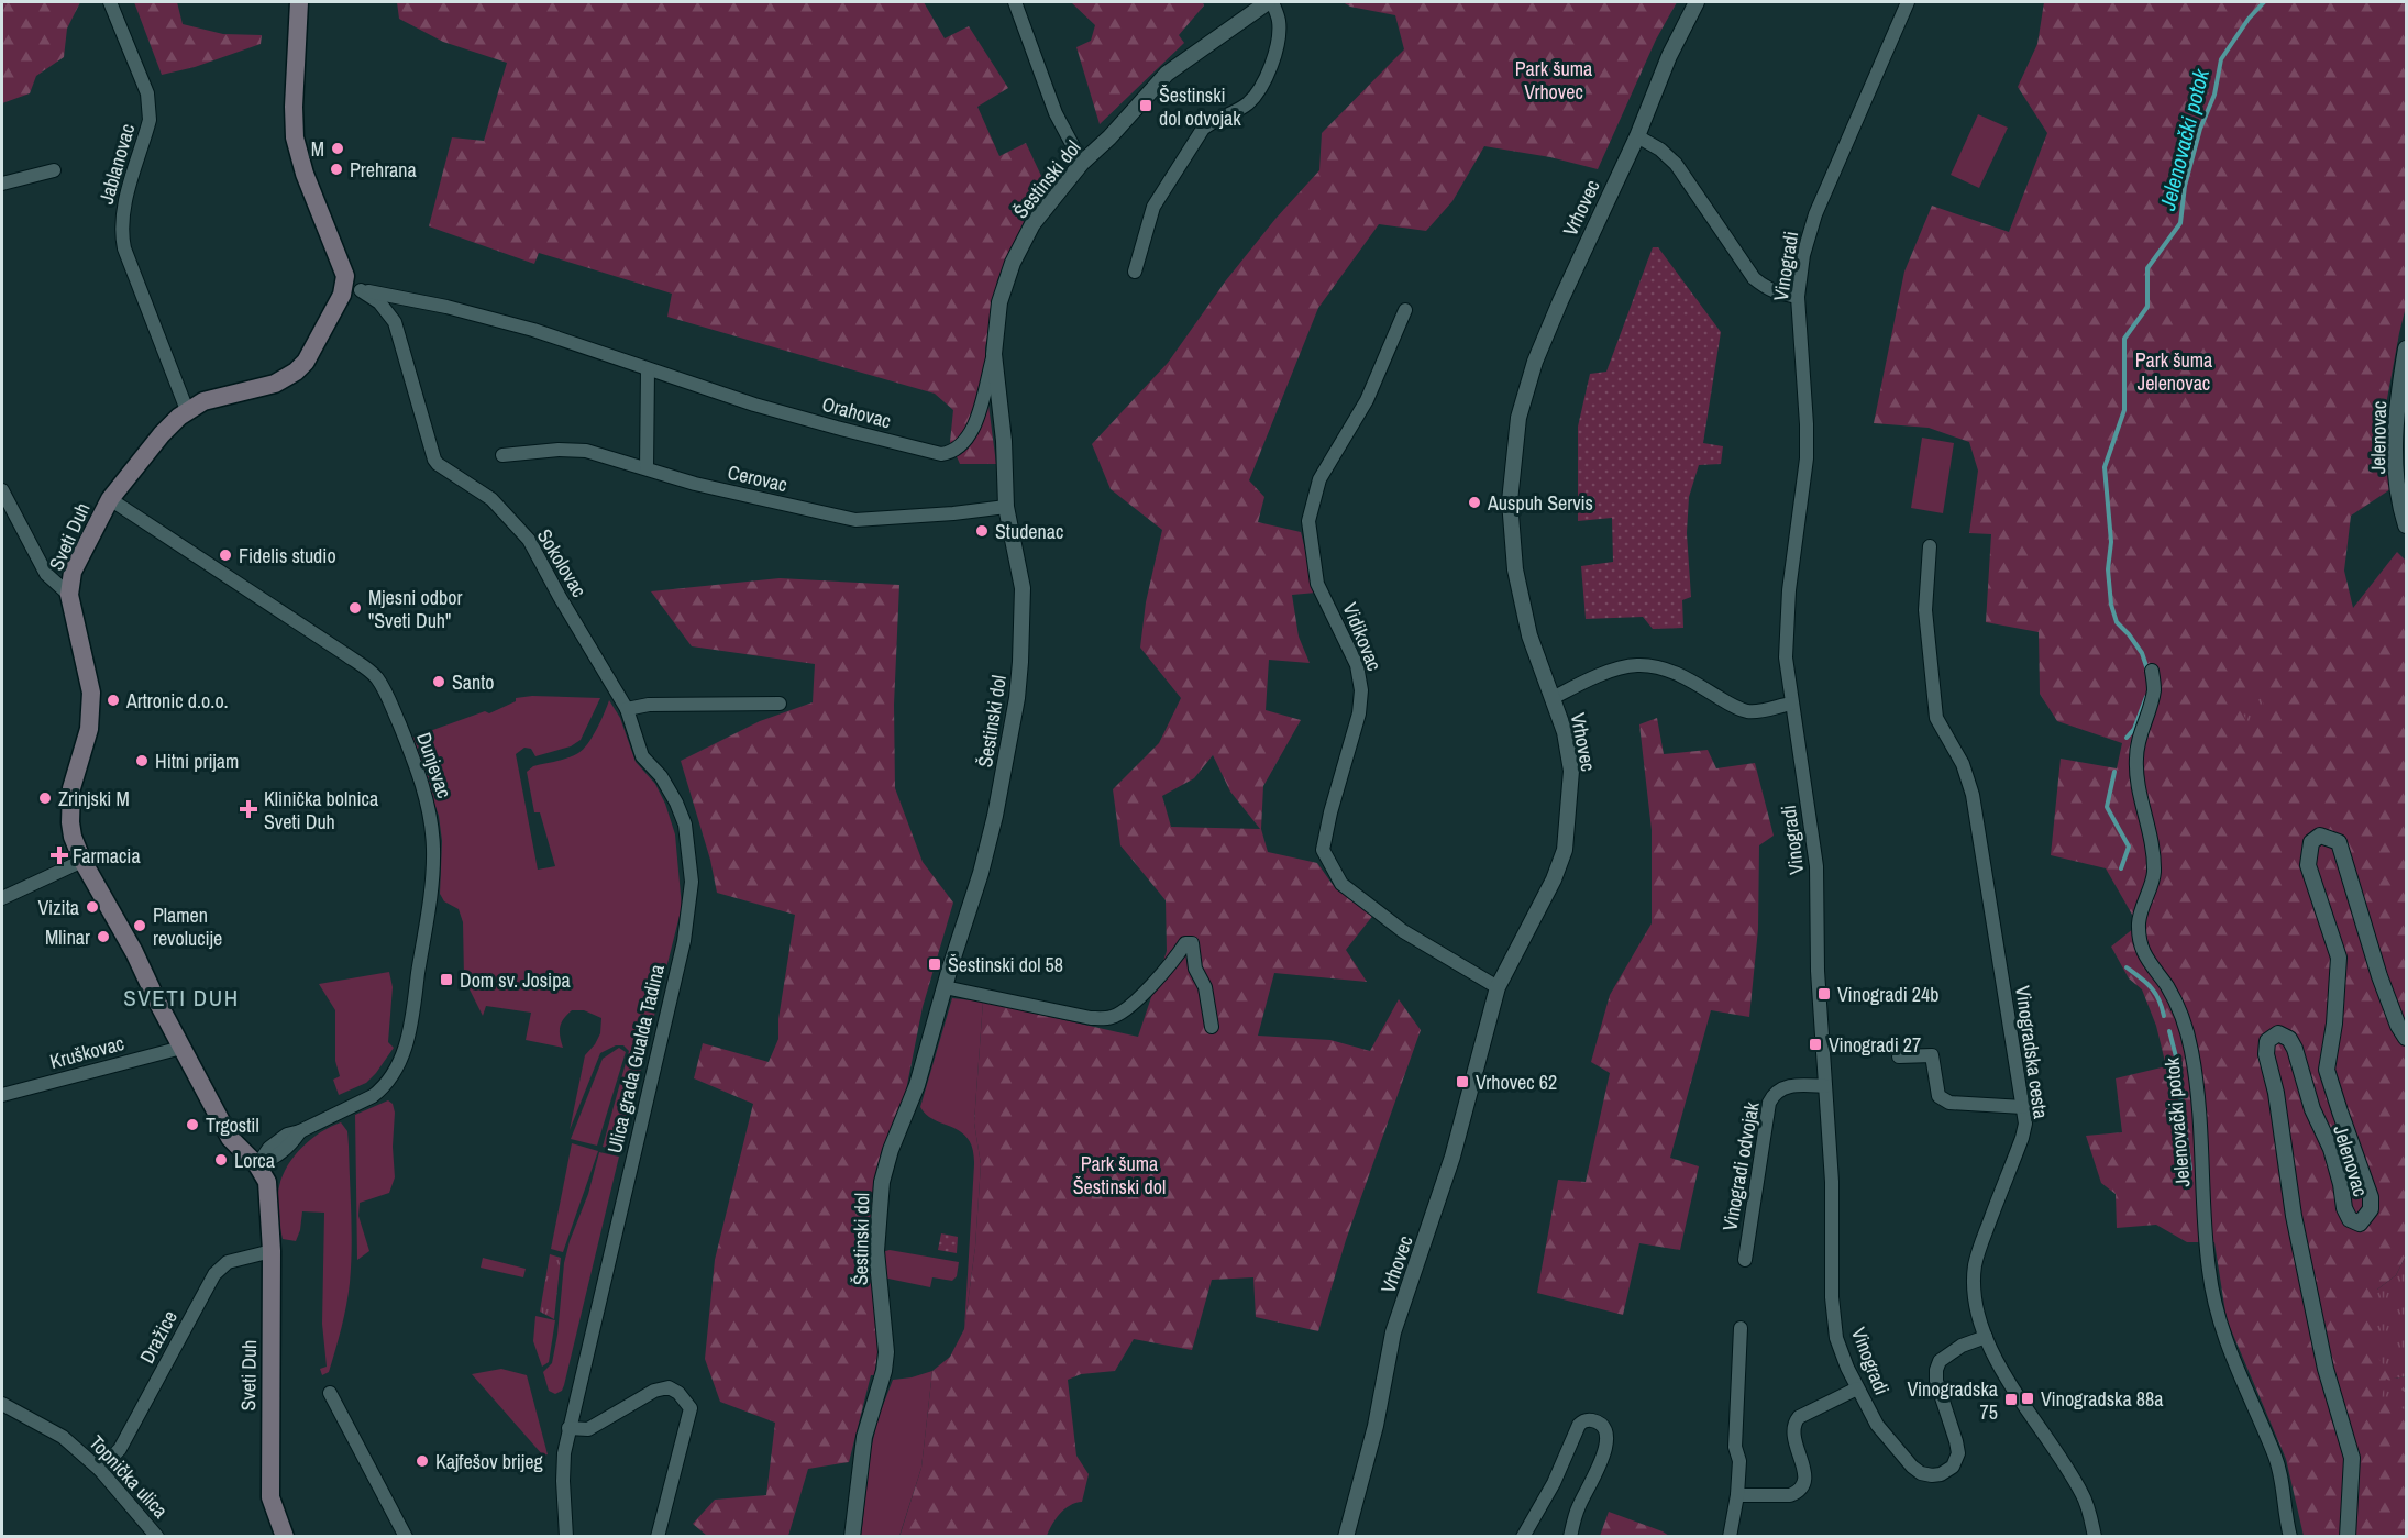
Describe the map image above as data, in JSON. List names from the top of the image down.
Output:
{
  "streets": {
    "main road": ["Sveti Duh"],
    "street": [
      "Jablanovac",
      "Šestinski dol",
      "Vrhovec",
      "Vinogradi",
      "Orahovac",
      "Jelenovac",
      "Cerovac",
      "Sokolovac",
      "Vidikovac",
      "Dunjevac",
      "Kruškovac",
      "Vinogradska cesta",
      "Ulica grada Gualda Tadina",
      "Jelenovački potok",
      "Vinogradi odvojak",
      "Dražice",
      "Topnička ulica"
    ]
  },
  "crossings": [
    ["Jablanovac", "Sveti Duh"],
    ["Šestinski dol", "Orahovac"],
    ["Šestinski dol", "Cerovac"],
    ["Vrhovec", "Vidikovac"],
    ["Vinogradi", "Vinogradska cesta"],
    ["Vinogradi", "Vinogradi odvojak"],
    ["Orahovac", "Sveti Duh"],
    ["Orahovac", "Sokolovac"],
    ["Sveti Duh", "Sokolovac"],
    ["Sveti Duh", "Dunjevac"],
    ["Sveti Duh", "Kruškovac"],
    ["Sveti Duh", "Dražice"],
    ["Sokolovac", "Ulica grada Gualda Tadina"],
    ["Dražice", "Topnička ulica"]
  ],
  "districts": ["SVETI DUH"],
  "water": ["Jelenovački potok"],
  "parks": ["Park šuma Vrhovec", "Park šuma Jelenovac", "Park šuma Šestinski dol"],
  "places": {
    "transit": [
      "Šestinski dol odvojak",
      "Šestinski dol 58",
      "Dom sv. Josipa",
      "Vinogradi 24b",
      "Vinogradi 27",
      "Vrhovec 62",
      "Vinogradska 88a",
      "Vinogradska 75"
    ],
    "other": [
      "M",
      "Prehrana",
      "Auspuh Servis",
      "Studenac",
      "Fidelis studio",
      "Mjesni odbor \"Sveti Duh\"",
      "Santo",
      "Artronic d.o.o.",
      "Hitni prijam",
      "Zrinjski M",
      "Vizita",
      "Plamen revolucije",
      "Mlinar",
      "Trgostil",
      "Lorca",
      "Kajfešov brijeg"
    ],
    "health": ["Klinička bolnica Sveti Duh", "Farmacia"]
  }
}
